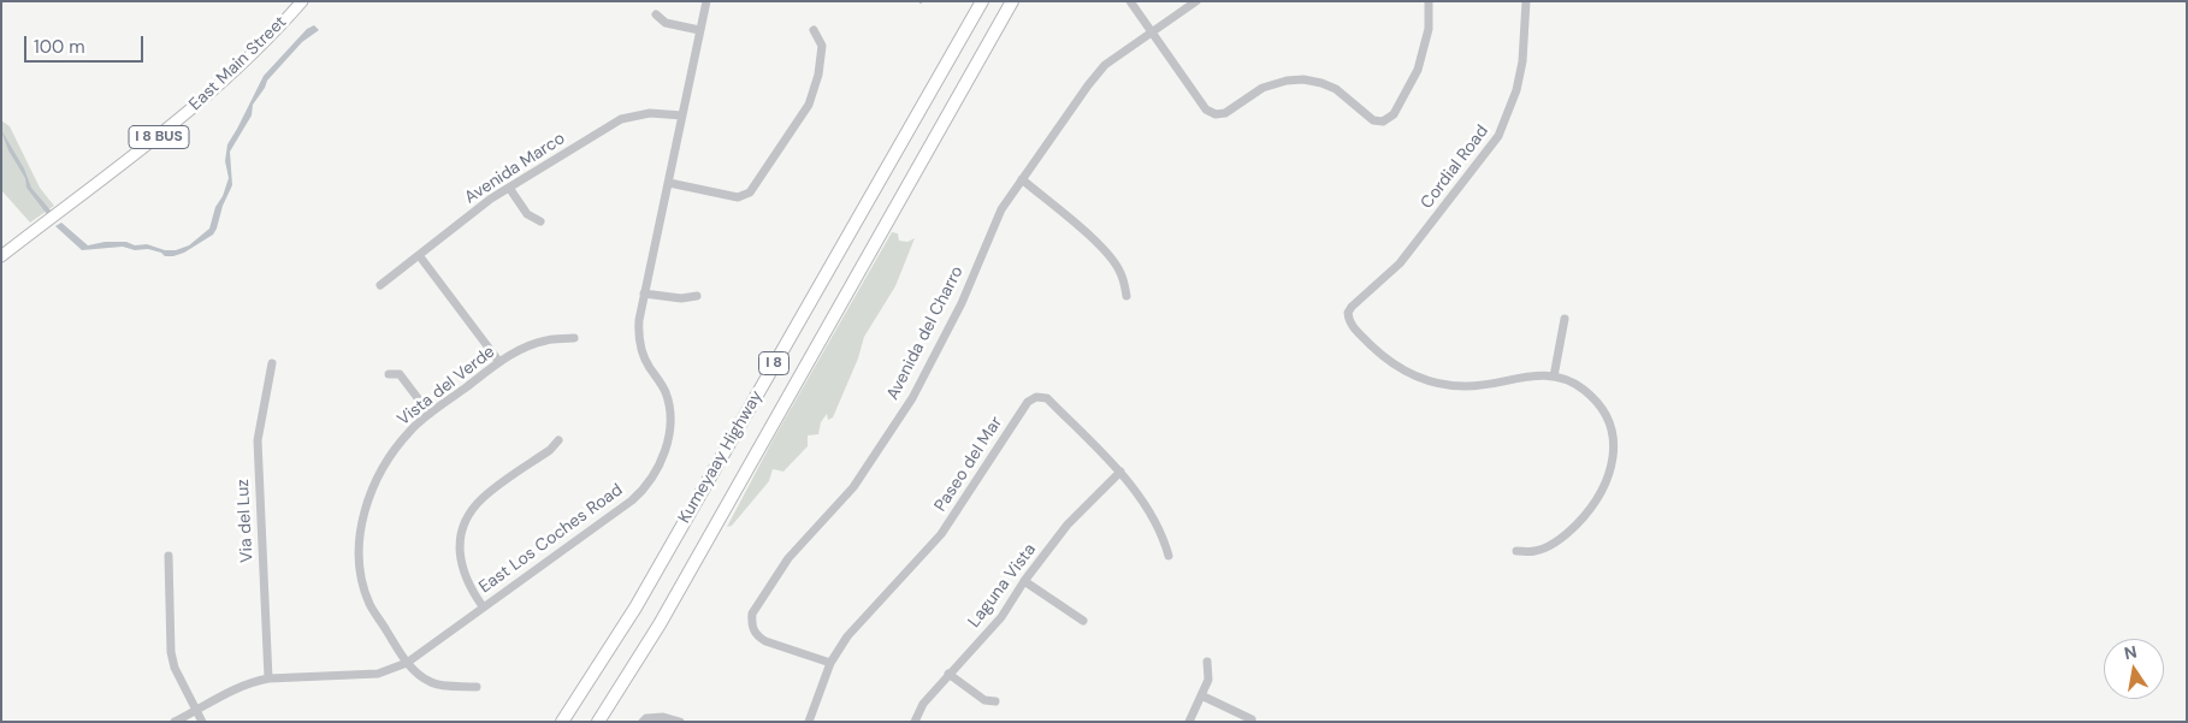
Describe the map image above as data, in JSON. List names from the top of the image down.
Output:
{
  "streets": {
    "highway": ["I 8", "Kumeyaay Highway"],
    "main road": ["East Main Street", "I 8 BUS"],
    "street": [
      "Cordial Road",
      "Avenida Marco",
      "Avenida del Charro",
      "Vista del Verde",
      "Paseo del Mar",
      "Via del Luz",
      "East Los Coches Road",
      "Laguna Vista"
    ]
  },
  "crossings": [
    ["Avenida Marco", "East Los Coches Road"],
    ["Avenida del Charro", "Paseo del Mar"],
    ["Vista del Verde", "East Los Coches Road"],
    ["Paseo del Mar", "Laguna Vista"],
    ["Via del Luz", "East Los Coches Road"]
  ],
  "scale_bar": "100 m",
  "north": "top"
}
